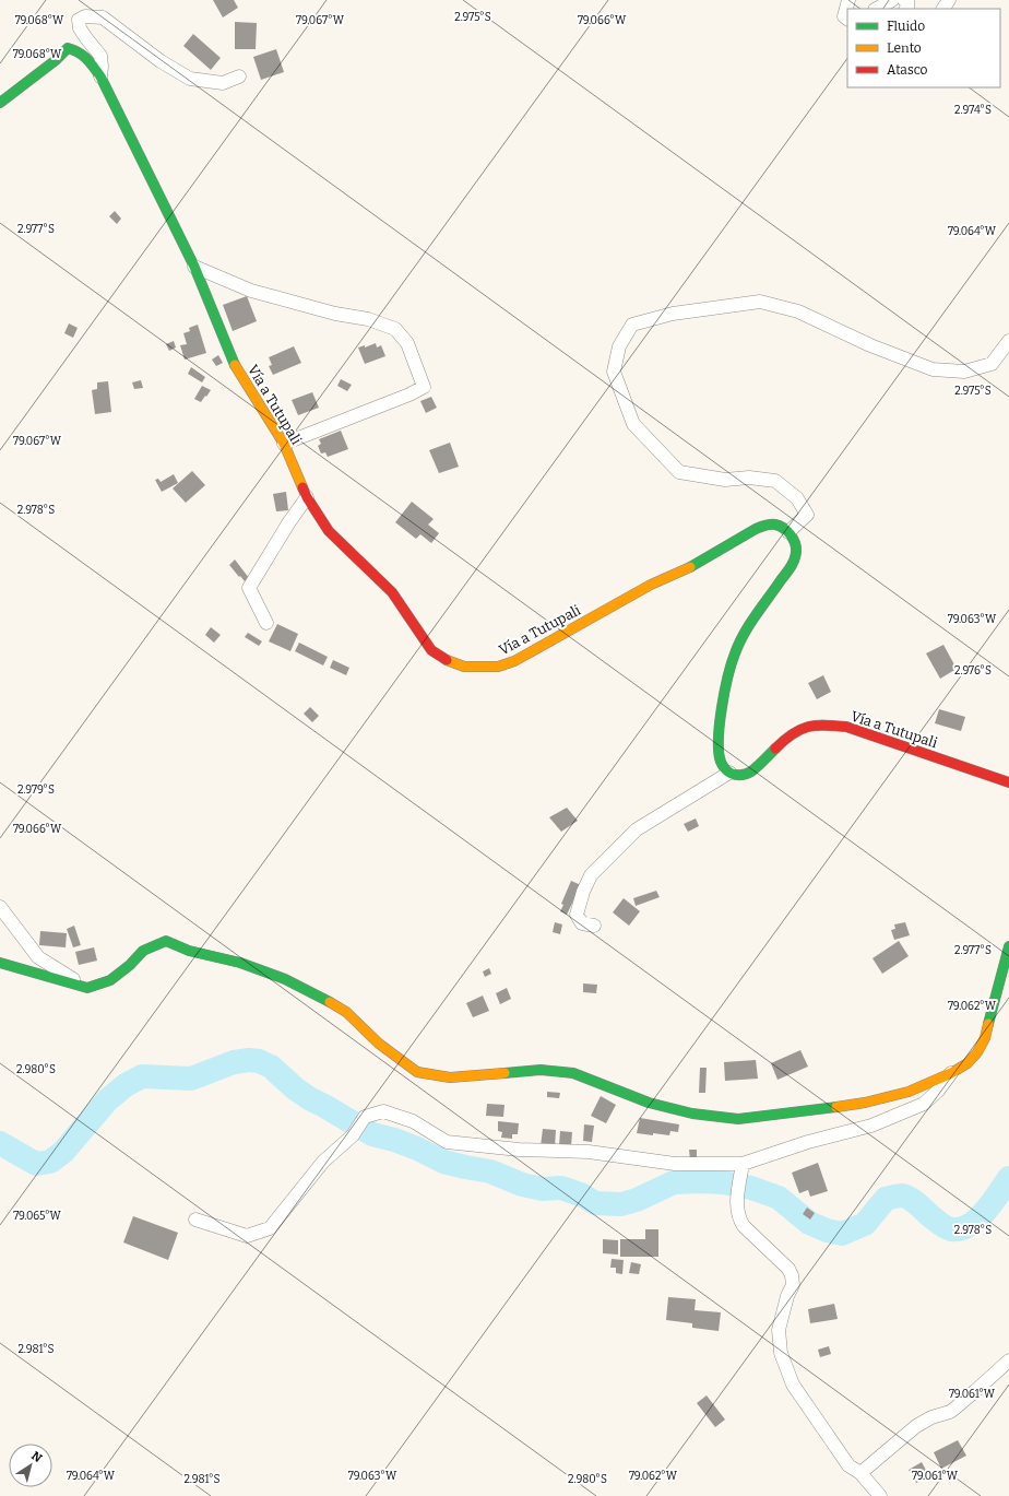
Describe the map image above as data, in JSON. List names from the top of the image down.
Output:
{
  "streets": {
    "street": ["Vía a Tutupali"]
  },
  "legend": ["Fluido", "Lento", "Atasco"],
  "north": "top right",
  "coordinates": [
    "2.975°S",
    "79.068°W",
    "79.067°W",
    "79.066°W",
    "2.974°S",
    "2.977°S",
    "79.064°W",
    "2.978°S",
    "79.063°W",
    "2.976°S",
    "2.979°S",
    "79.062°W",
    "2.980°S",
    "79.065°W",
    "2.981°S",
    "79.061°W"
  ]
}
